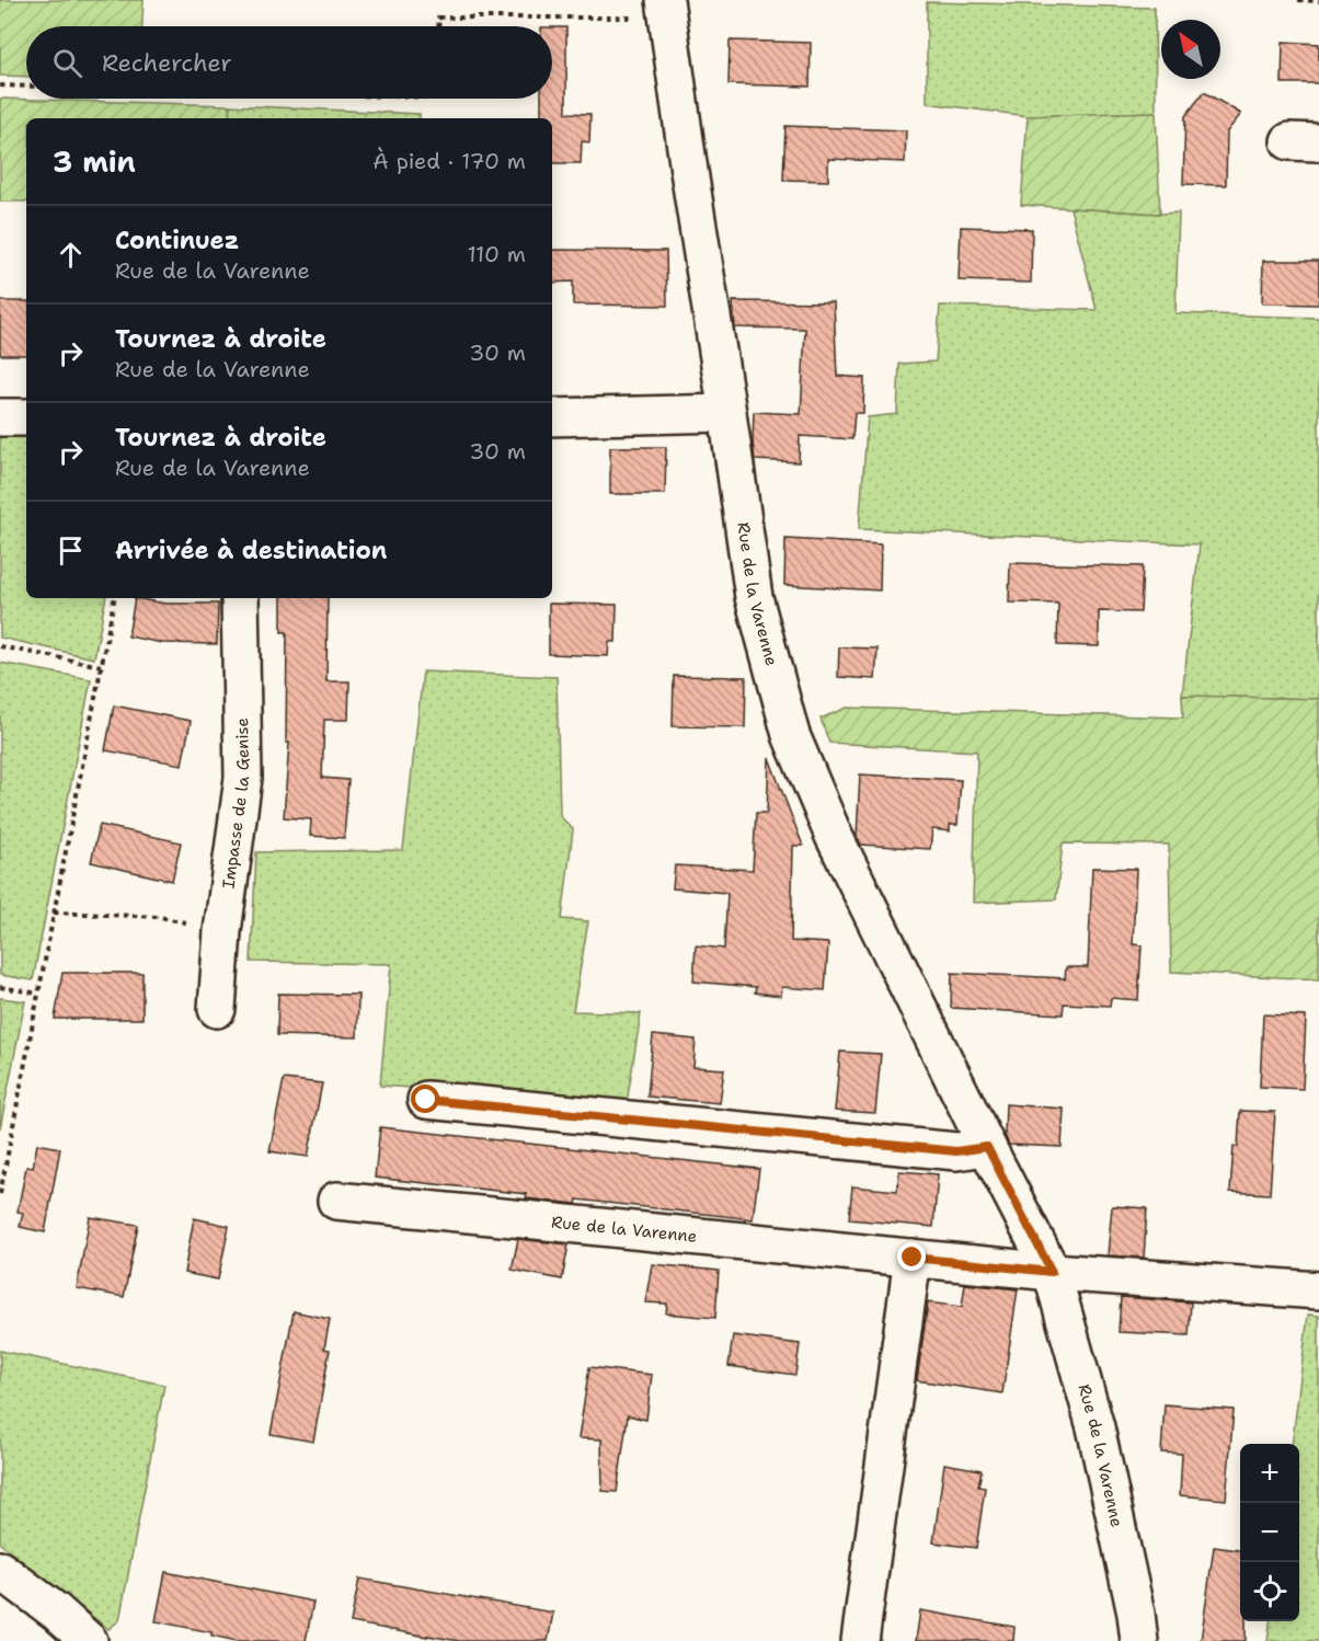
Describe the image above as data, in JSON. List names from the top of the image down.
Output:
{
  "streets": {
    "street": ["Rue de la Varenne", "Impasse de la Genise"]
  },
  "north": "top left",
  "page": {
    "search": "Rechercher",
    "heading": ["3 min", "À pied · 170 m"],
    "list": [
      ["Continuez", "Rue de la Varenne", "110 m"],
      ["Tournez à droite", "Rue de la Varenne", "30 m"],
      ["Tournez à droite", "Rue de la Varenne", "30 m"],
      "Arrivée à destination"
    ],
    "map_buttons": ["+", "−"]
  }
}
